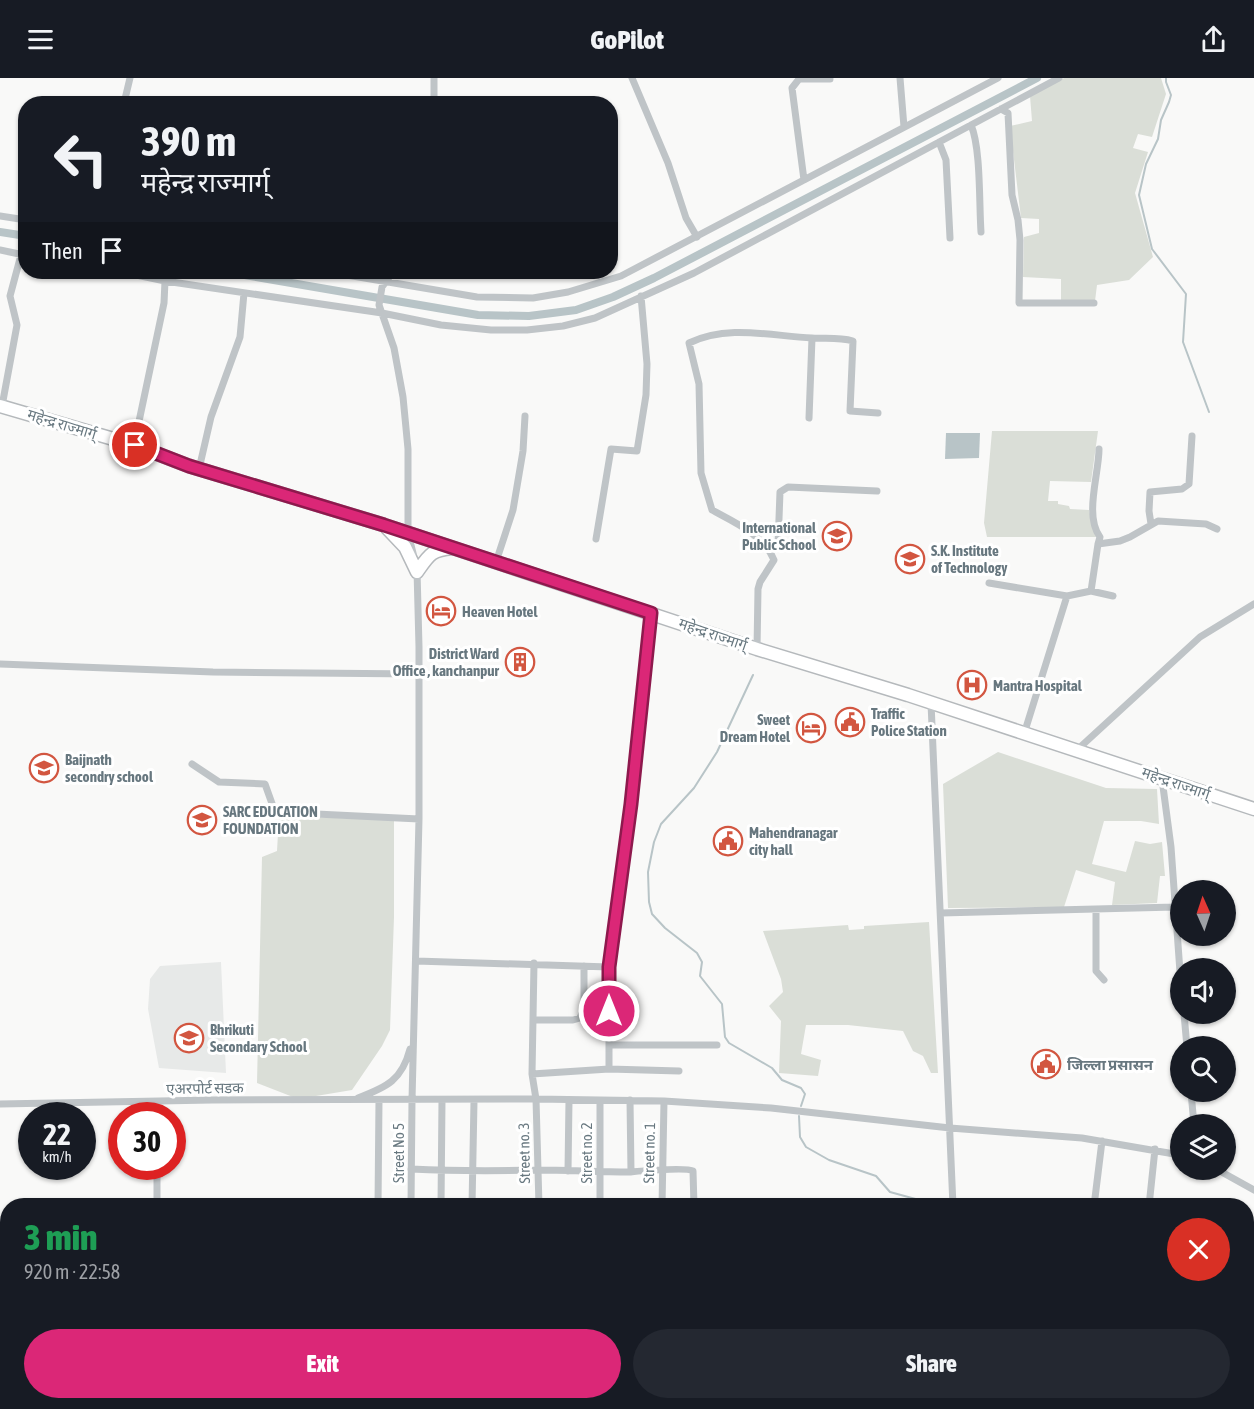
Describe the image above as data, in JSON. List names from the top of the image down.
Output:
{
  "streets": {
    "highway": ["महेन्द्र राज्मार्ग्"],
    "street": [
      "एअरपोर्ट सडक",
      "Street No 5",
      "Street no. 3",
      "Street no. 2",
      "Street no. 1"
    ]
  },
  "crossings": [
    ["एअरपोर्ट सडक", "Street No 5"],
    ["एअरपोर्ट सडक", "Street no. 3"],
    ["एअरपोर्ट सडक", "Street no. 2"],
    ["एअरपोर्ट सडक", "Street no. 1"]
  ],
  "places": {
    "school or university": [
      "International Public School",
      "S.K. Institute of Technology",
      "Baijnath secondry school",
      "SARC EDUCATION FOUNDATION",
      "Bhrikuti Secondary School"
    ],
    "hotel": ["Heaven Hotel", "Sweet Dream Hotel"],
    "building": ["District Ward Office , kanchanpur"],
    "hospital": ["Mantra Hospital"],
    "public building": ["Traffic Police Station", "Mahendranagar city hall", "जिल्ला प्रसासन"]
  },
  "north": "top",
  "page": {
    "header": "GoPilot",
    "turn": ["390 m", "महेन्द्र राज्मार्ग्"],
    "then": "Then",
    "speed": "22 km/h",
    "limit": "30",
    "heading": ["3 min", "920 m · 22:58"],
    "buttons": ["Exit", "Share"]
  }
}
